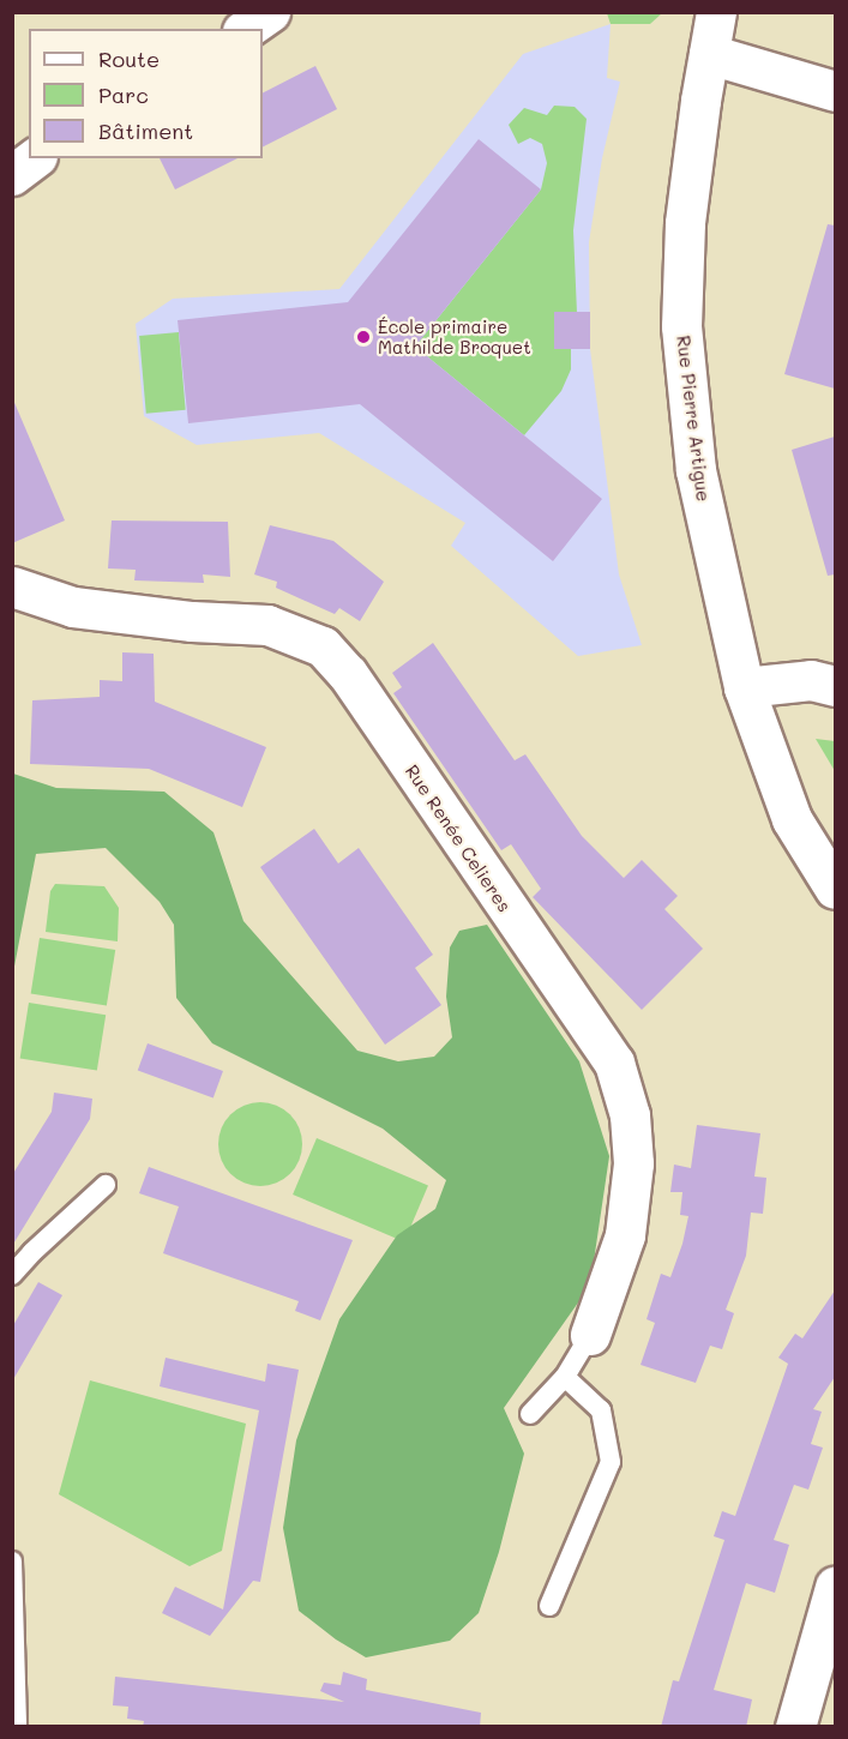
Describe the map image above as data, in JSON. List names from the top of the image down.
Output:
{
  "streets": {
    "street": ["Rue Pierre Artigue", "Rue Renée Celieres"]
  },
  "places": ["École primaire Mathilde Broquet"],
  "legend": ["Route", "Parc", "Bâtiment"]
}
